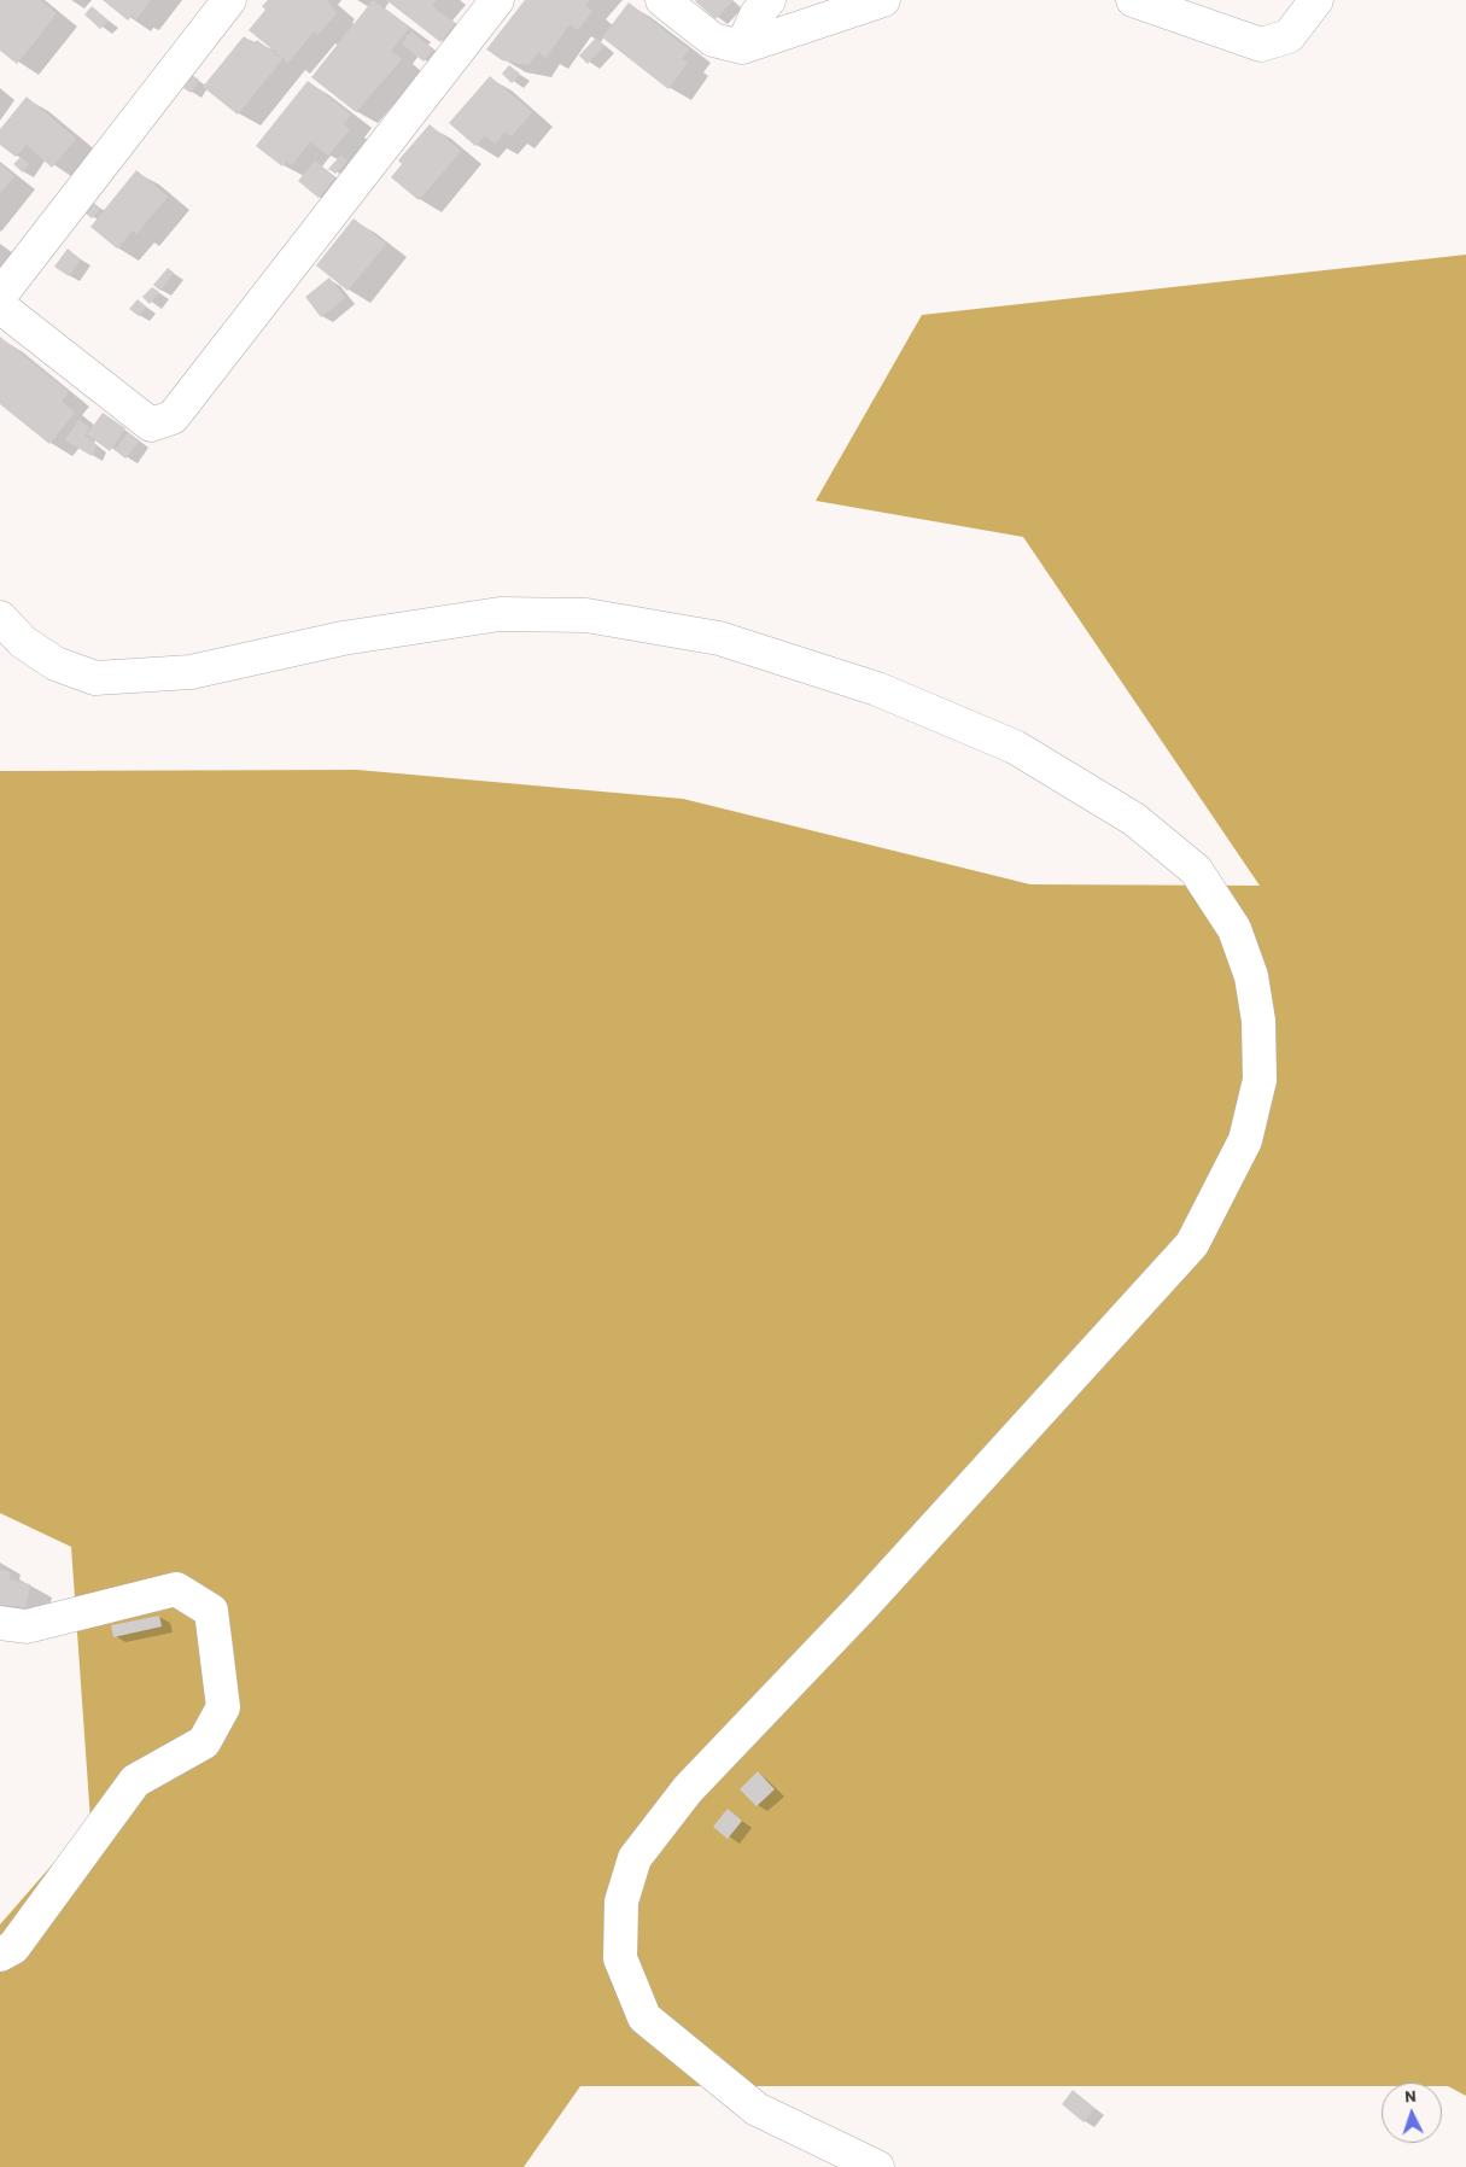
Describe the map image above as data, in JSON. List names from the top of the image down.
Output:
{
  "north": "top"
}
